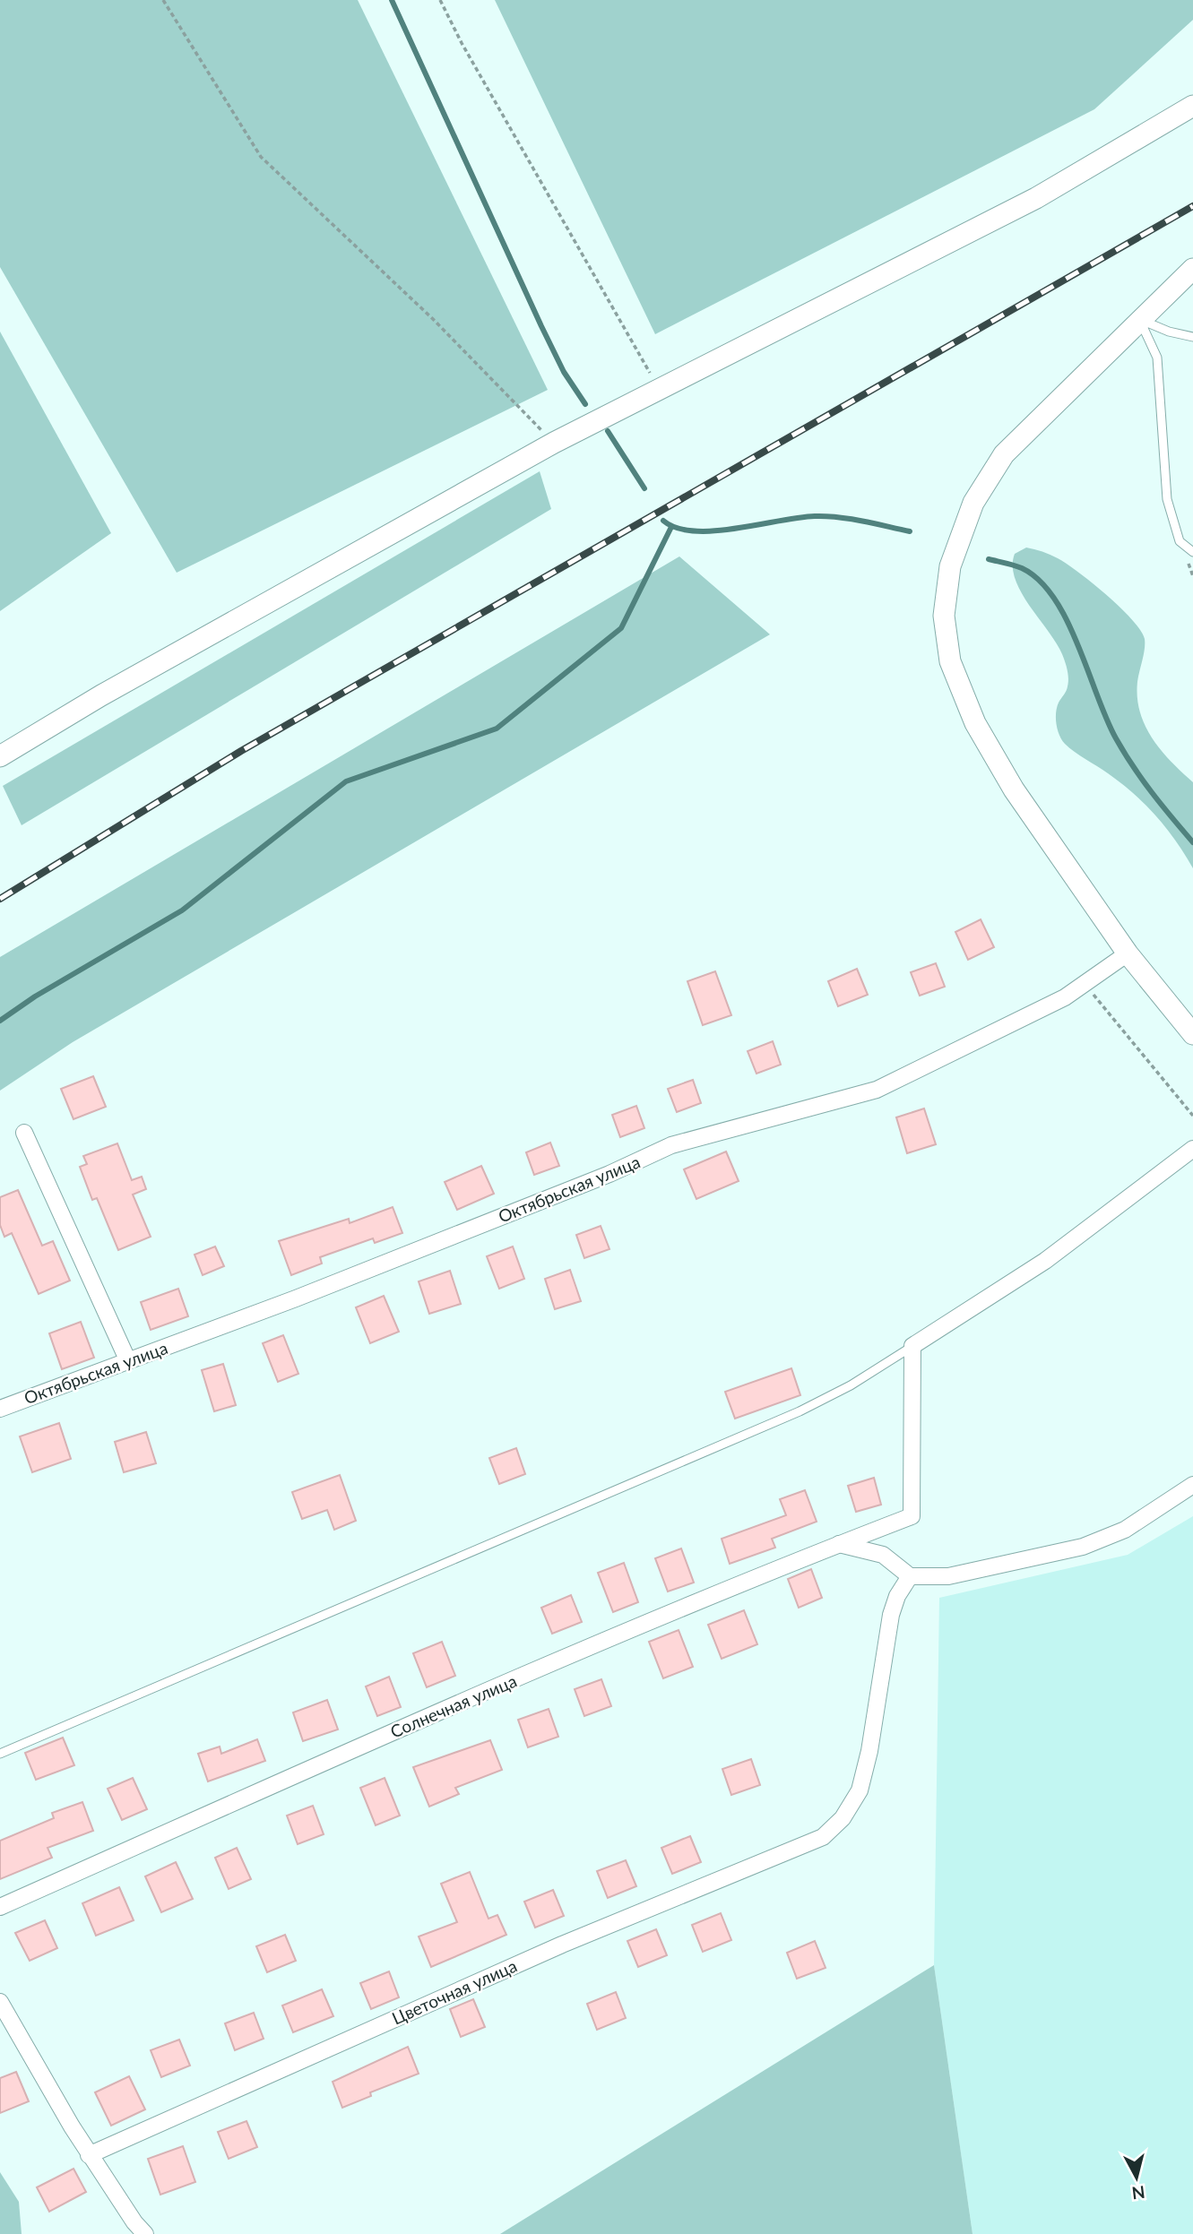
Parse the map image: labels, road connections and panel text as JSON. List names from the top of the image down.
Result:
{
  "streets": {
    "street": ["Октябрьская улица", "Солнечная улица", "Цветочная улица"]
  },
  "north": "bottom"
}
